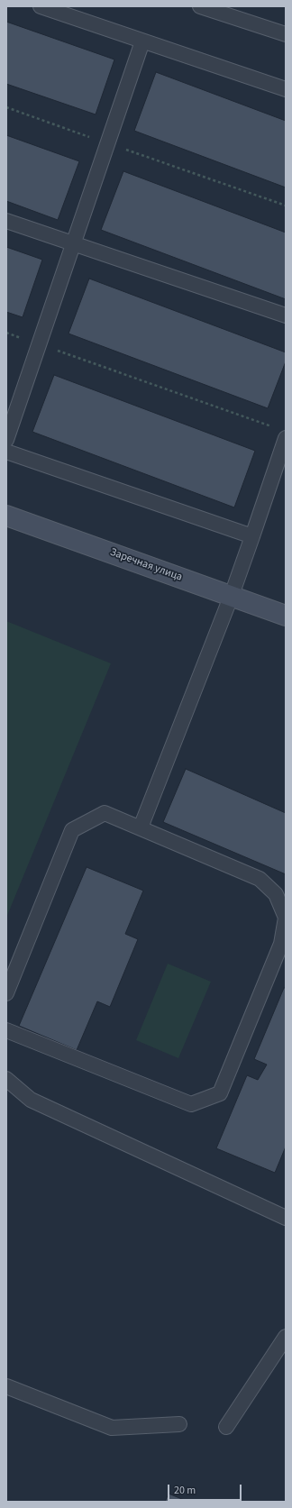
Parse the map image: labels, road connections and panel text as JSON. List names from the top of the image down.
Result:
{
  "streets": {
    "street": ["Заречная улица"]
  },
  "scale_bar": "20 m"
}
